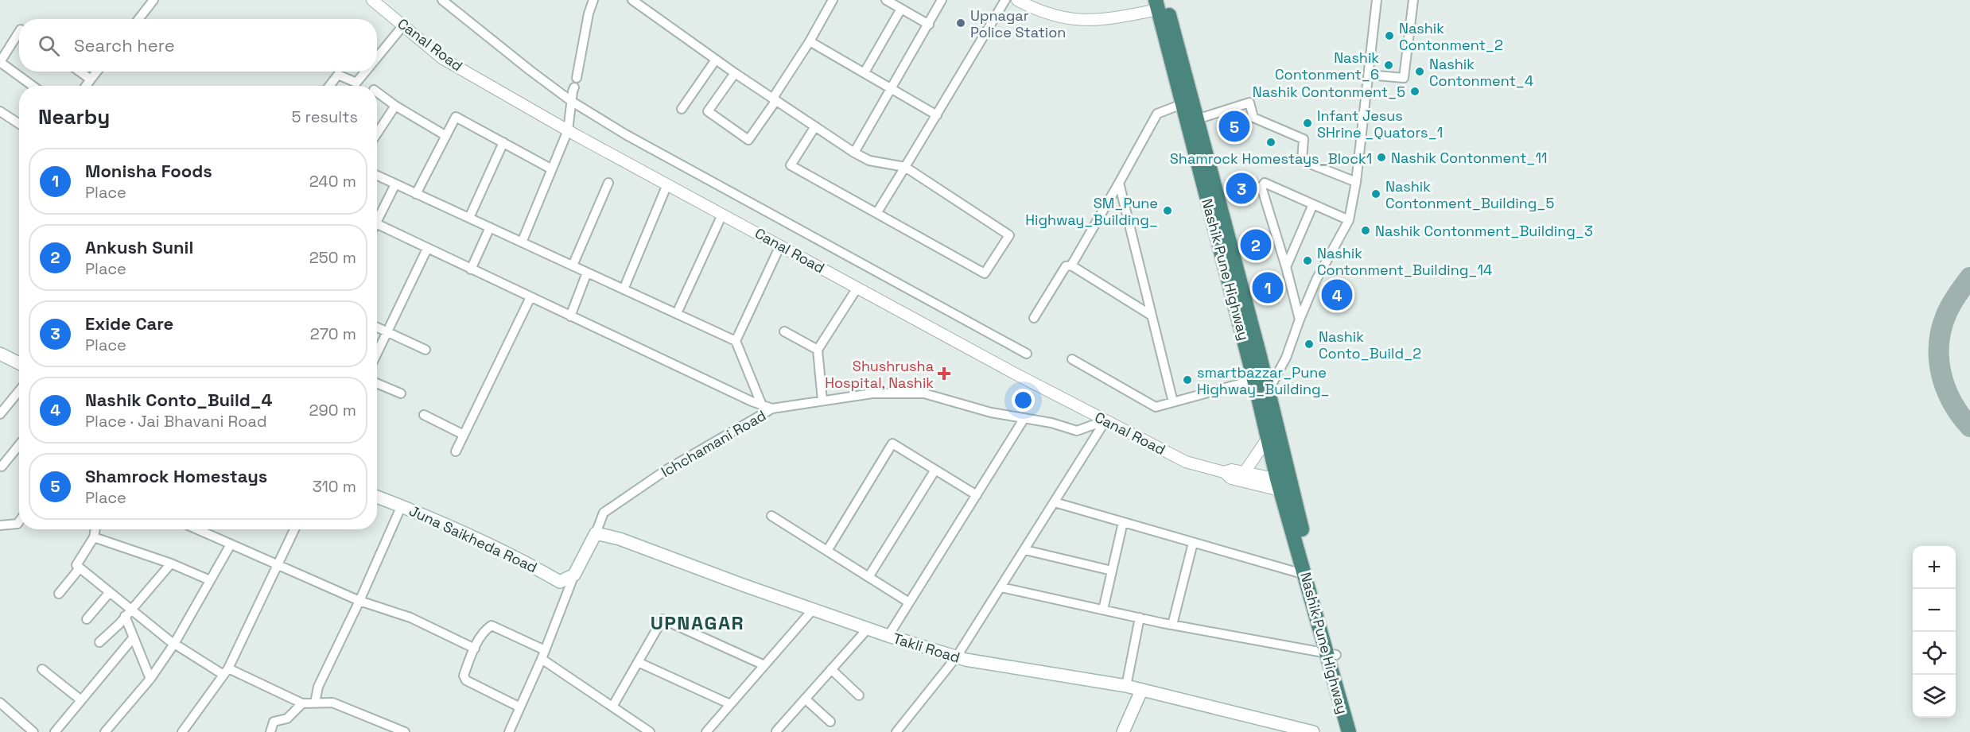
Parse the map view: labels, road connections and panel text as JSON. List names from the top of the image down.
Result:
{
  "streets": {
    "highway": ["Nashik Pune Highway"],
    "main road": ["Juna Saikheda Road", "Takli Road"],
    "street": ["Canal Road", "Ichchamani Road"]
  },
  "crossings": [
    ["Canal Road", "Nashik Pune Highway"],
    ["Canal Road", "Ichchamani Road"],
    ["Ichchamani Road", "Takli Road"]
  ],
  "districts": ["UPNAGAR"],
  "places": {
    "other": [
      "Upnagar Police Station",
      "Nashik Contonment_2",
      "Nashik Contonment_6",
      "Nashik Contonment_4",
      "Nashik Contonment_5",
      "Infant Jesus SHrine _Quators_1",
      "Shamrock Homestays_Block1",
      "Nashik Contonment_11",
      "Nashik Contonment_Building_5",
      "SM_Pune Highway_Building_",
      "Nashik Contonment_Building_3",
      "Nashik Contonment_Building_14",
      "Nashik Conto_Build_2",
      "smartbazzar_Pune Highway_Building_"
    ],
    "health": ["Shushrusha Hospital, Nashik"]
  },
  "page": {
    "search": "Search here",
    "heading": ["Nearby", "5 results"],
    "pins": [
      "5",
      "3",
      "2",
      "1",
      "4"
    ],
    "list": [
      {
        "mark": "1",
        "name": "Monisha Foods",
        "note": "Place",
        "value": "240 m"
      },
      {
        "mark": "2",
        "name": "Ankush Sunil",
        "note": "Place",
        "value": "250 m"
      },
      {
        "mark": "3",
        "name": "Exide Care",
        "note": "Place",
        "value": "270 m"
      },
      {
        "mark": "4",
        "name": "Nashik Conto_Build_4",
        "note": "Place · Jai Bhavani Road",
        "value": "290 m"
      },
      {
        "mark": "5",
        "name": "Shamrock Homestays",
        "note": "Place",
        "value": "310 m"
      }
    ],
    "map_buttons": ["+", "−"]
  }
}
